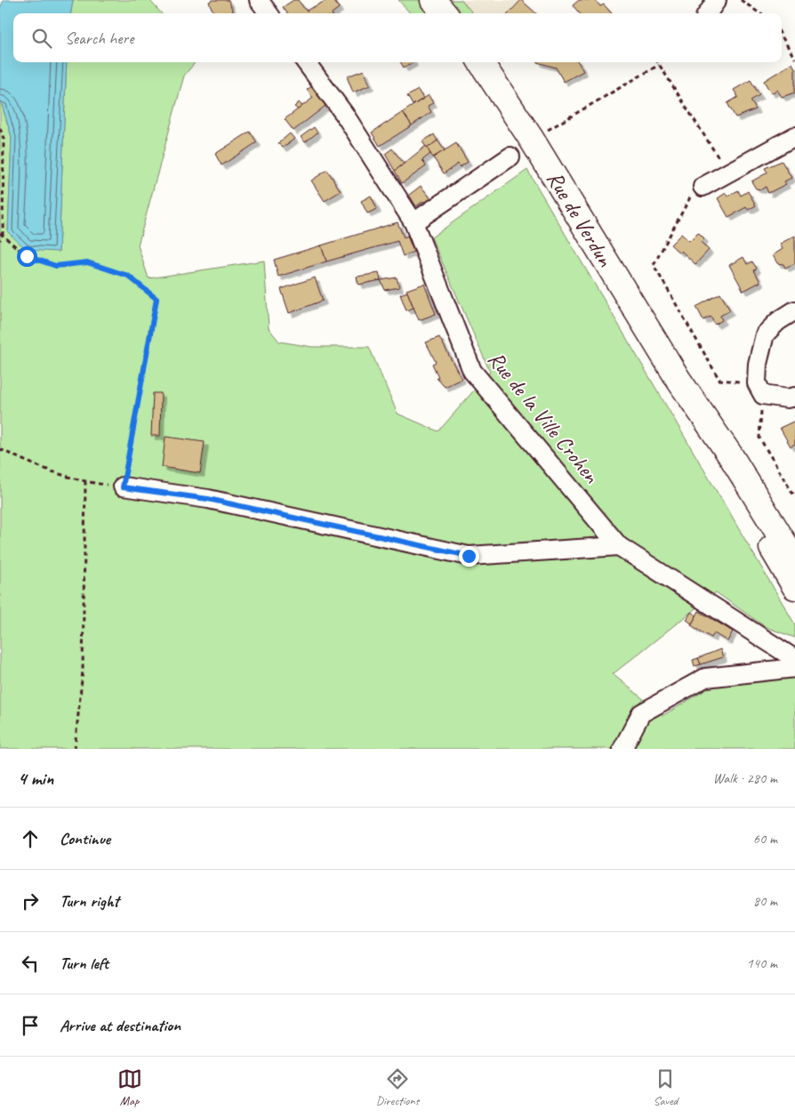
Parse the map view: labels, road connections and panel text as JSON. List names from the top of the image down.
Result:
{
  "streets": {
    "main road": ["Rue de Verdun"],
    "street": ["Rue de la Ville Crohen"]
  },
  "page": {
    "search": "Search here",
    "heading": ["4 min", "Walk · 280 m"],
    "list": [
      ["Continue", "60 m"],
      ["Turn right", "80 m"],
      ["Turn left", "140 m"],
      "Arrive at destination"
    ],
    "nav": ["Map", "Directions", "Saved"]
  }
}
